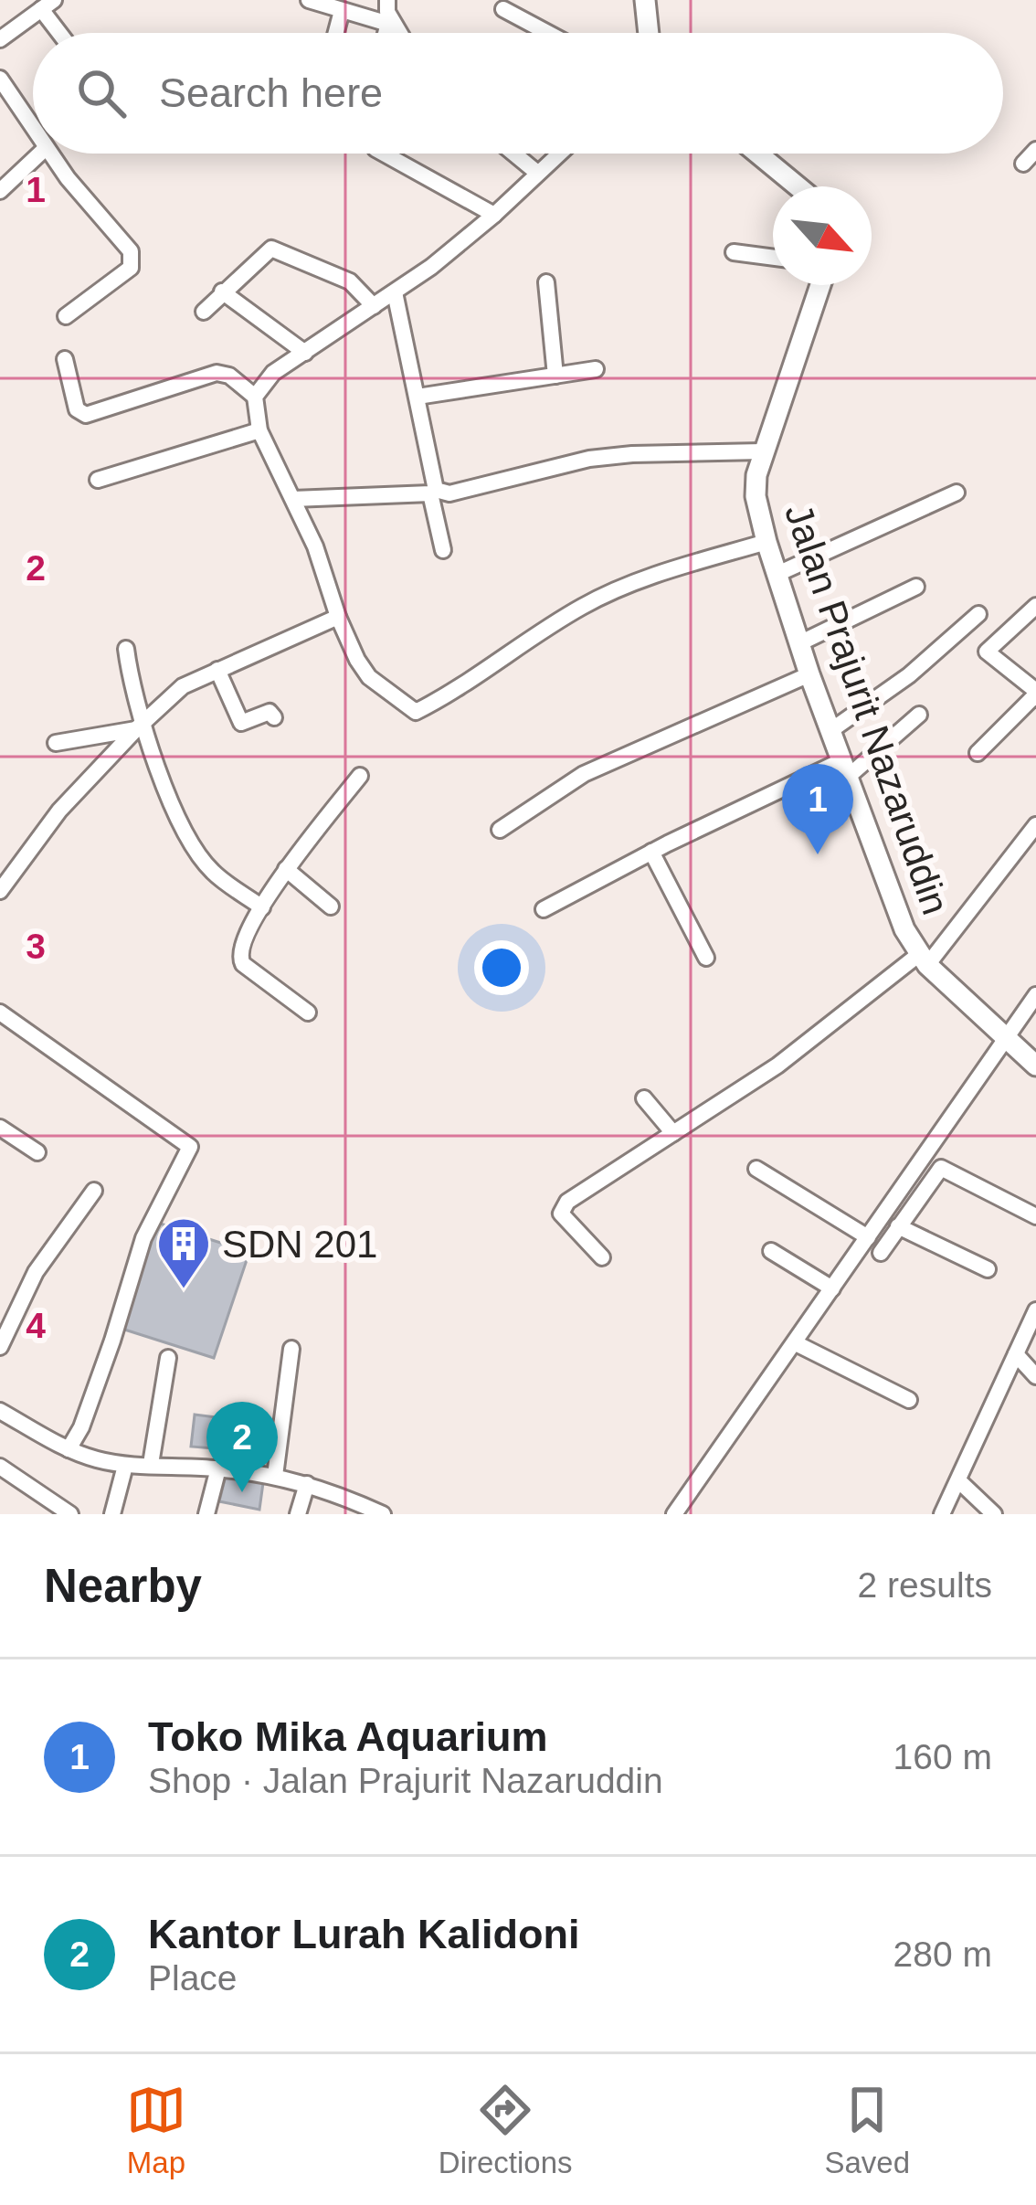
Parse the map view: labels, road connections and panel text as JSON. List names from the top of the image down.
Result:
{
  "streets": {
    "street": ["Jalan Prajurit Nazaruddin"]
  },
  "places": {
    "building": ["SDN 201"]
  },
  "north": "bottom right",
  "page": {
    "search": "Search here",
    "pins": ["1", "2"],
    "heading": ["Nearby", "2 results"],
    "list": [
      {
        "mark": "1",
        "name": "Toko Mika Aquarium",
        "note": "Shop · Jalan Prajurit Nazaruddin",
        "value": "160 m"
      },
      {
        "mark": "2",
        "name": "Kantor Lurah Kalidoni",
        "note": "Place",
        "value": "280 m"
      }
    ],
    "nav": ["Map", "Directions", "Saved"]
  },
  "grid": {
    "rows": [
      "1",
      "2",
      "3",
      "4"
    ]
  }
}
